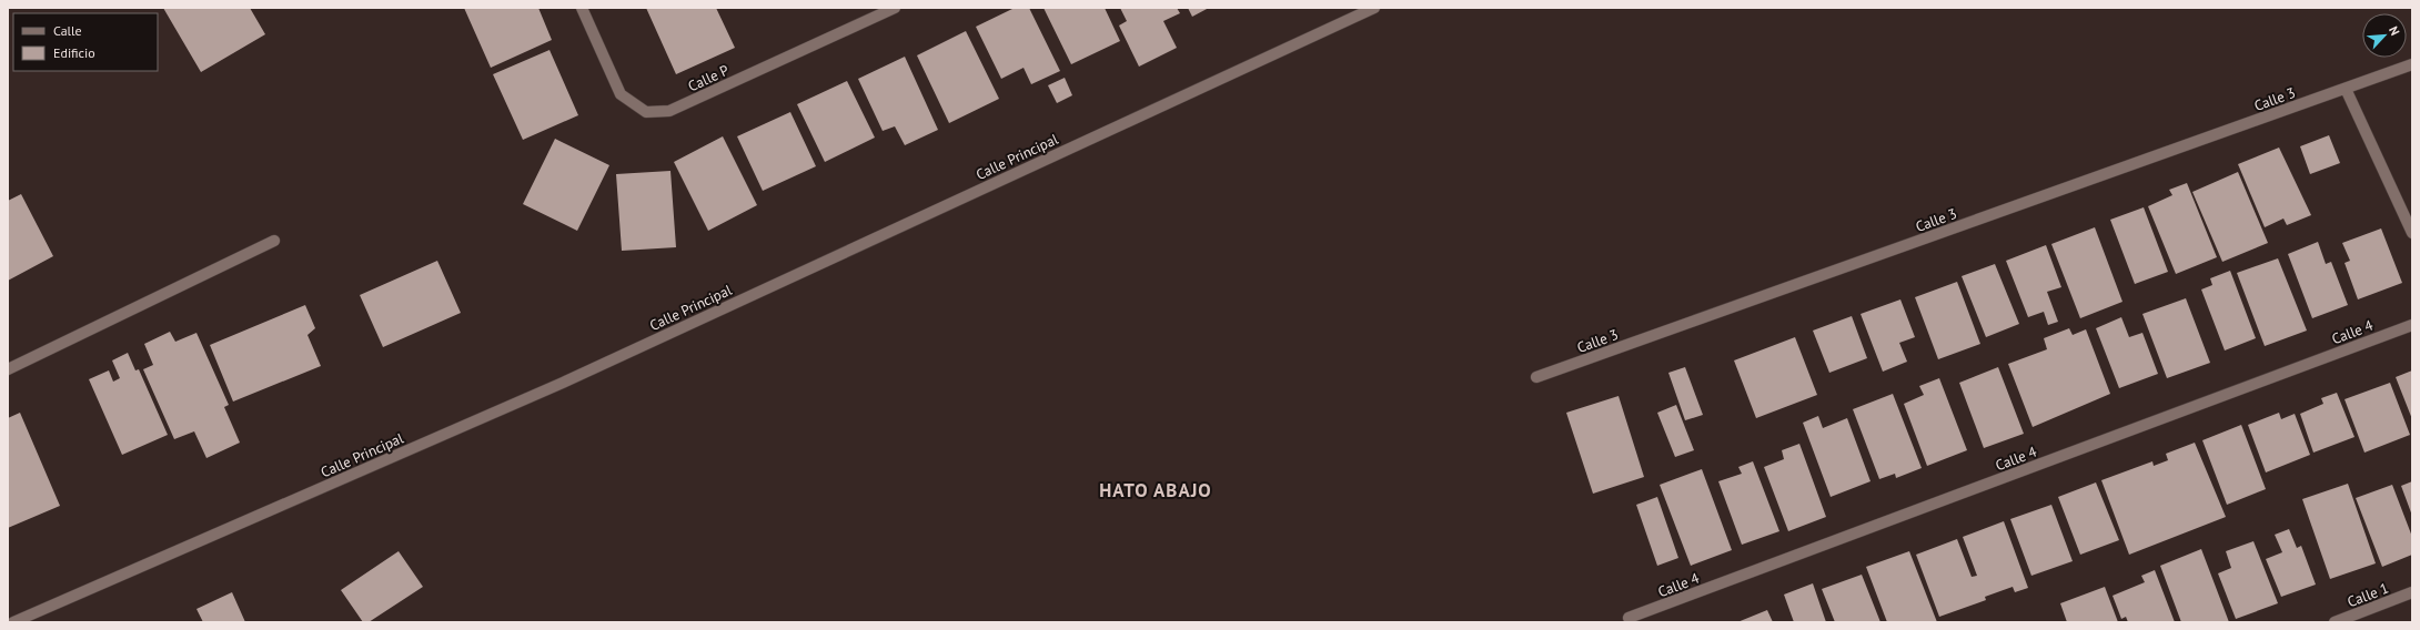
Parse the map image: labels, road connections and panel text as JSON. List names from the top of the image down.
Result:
{
  "streets": {
    "street": [
      "Calle P",
      "Calle 3",
      "Calle Principal",
      "Calle 4",
      "Calle 1"
    ]
  },
  "districts": ["HATO ABAJO"],
  "legend": ["Calle", "Edificio"],
  "north": "top right"
}
